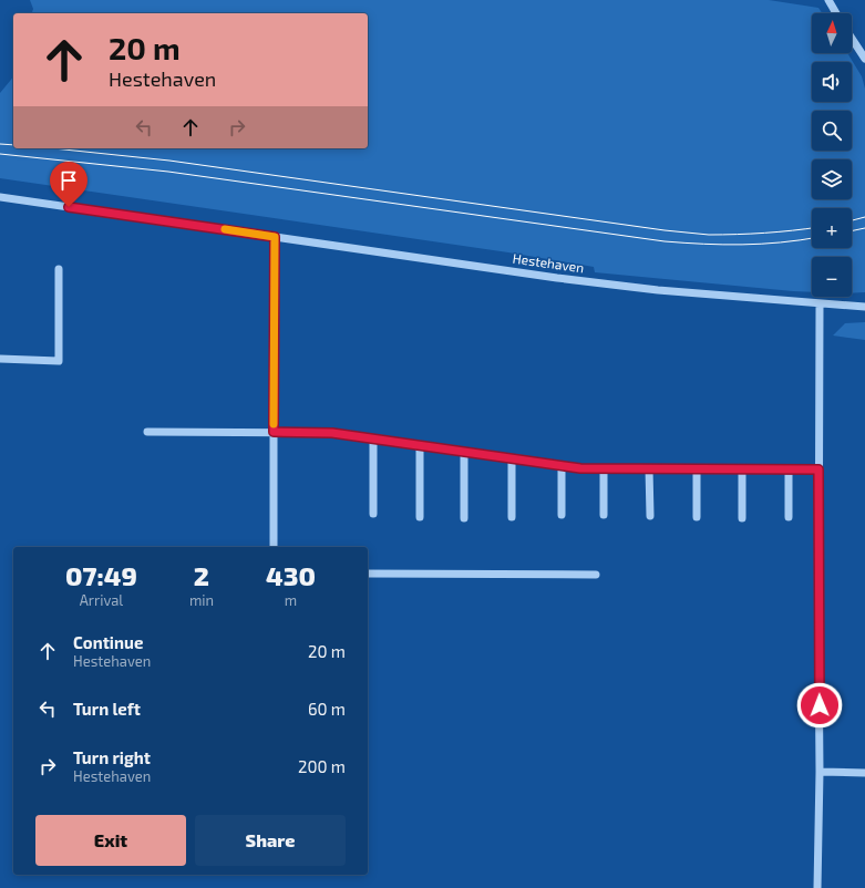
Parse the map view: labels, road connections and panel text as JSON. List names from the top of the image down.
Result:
{
  "streets": {
    "street": ["Hestehaven"]
  },
  "north": "top",
  "page": {
    "map_buttons": ["+", "−"],
    "turn": ["20 m", "Hestehaven"],
    "eta": [
      "07:49",
      "Arrival",
      "2",
      "min",
      "430",
      "m"
    ],
    "list": [
      {
        "name": "Continue",
        "note": "Hestehaven",
        "value": "20 m"
      },
      {
        "name": "Turn left",
        "value": "60 m"
      },
      {
        "name": "Turn right",
        "note": "Hestehaven",
        "value": "200 m"
      }
    ],
    "buttons": ["Exit", "Share"]
  }
}
